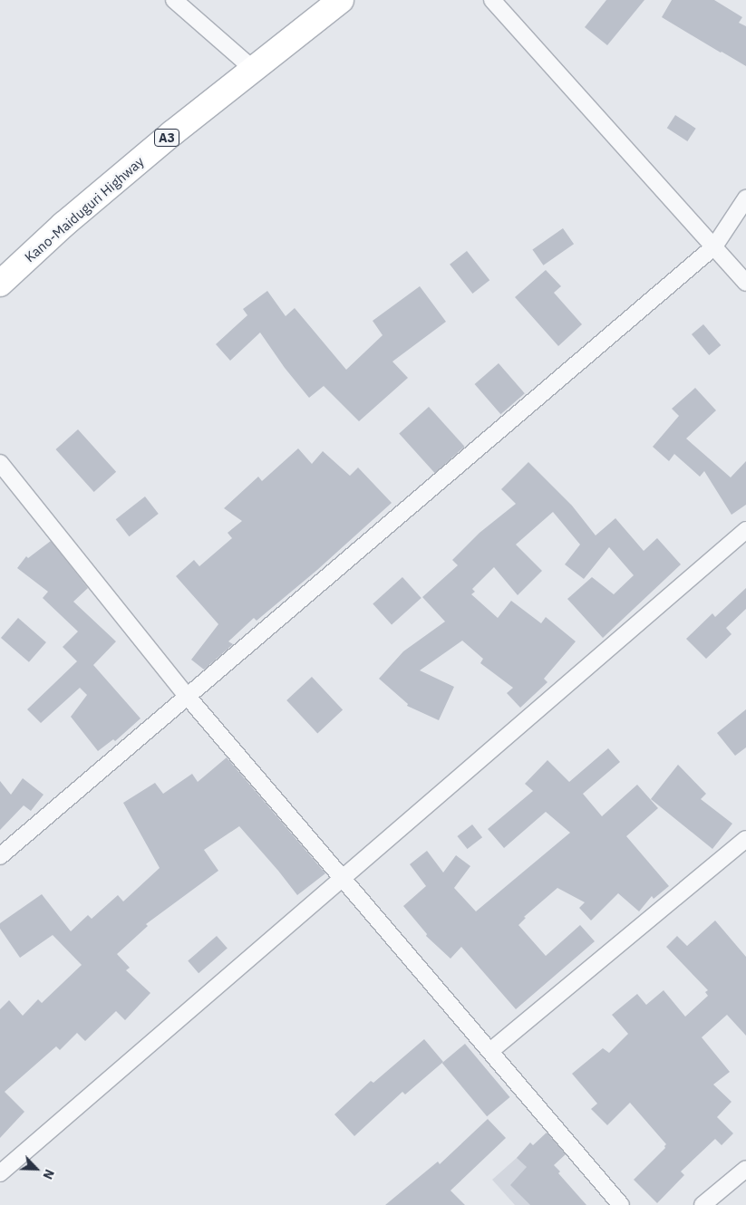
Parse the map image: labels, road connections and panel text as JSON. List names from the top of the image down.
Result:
{
  "streets": {
    "highway": ["A3", "Kano-Maiduguri Highway"]
  },
  "north": "bottom right"
}
